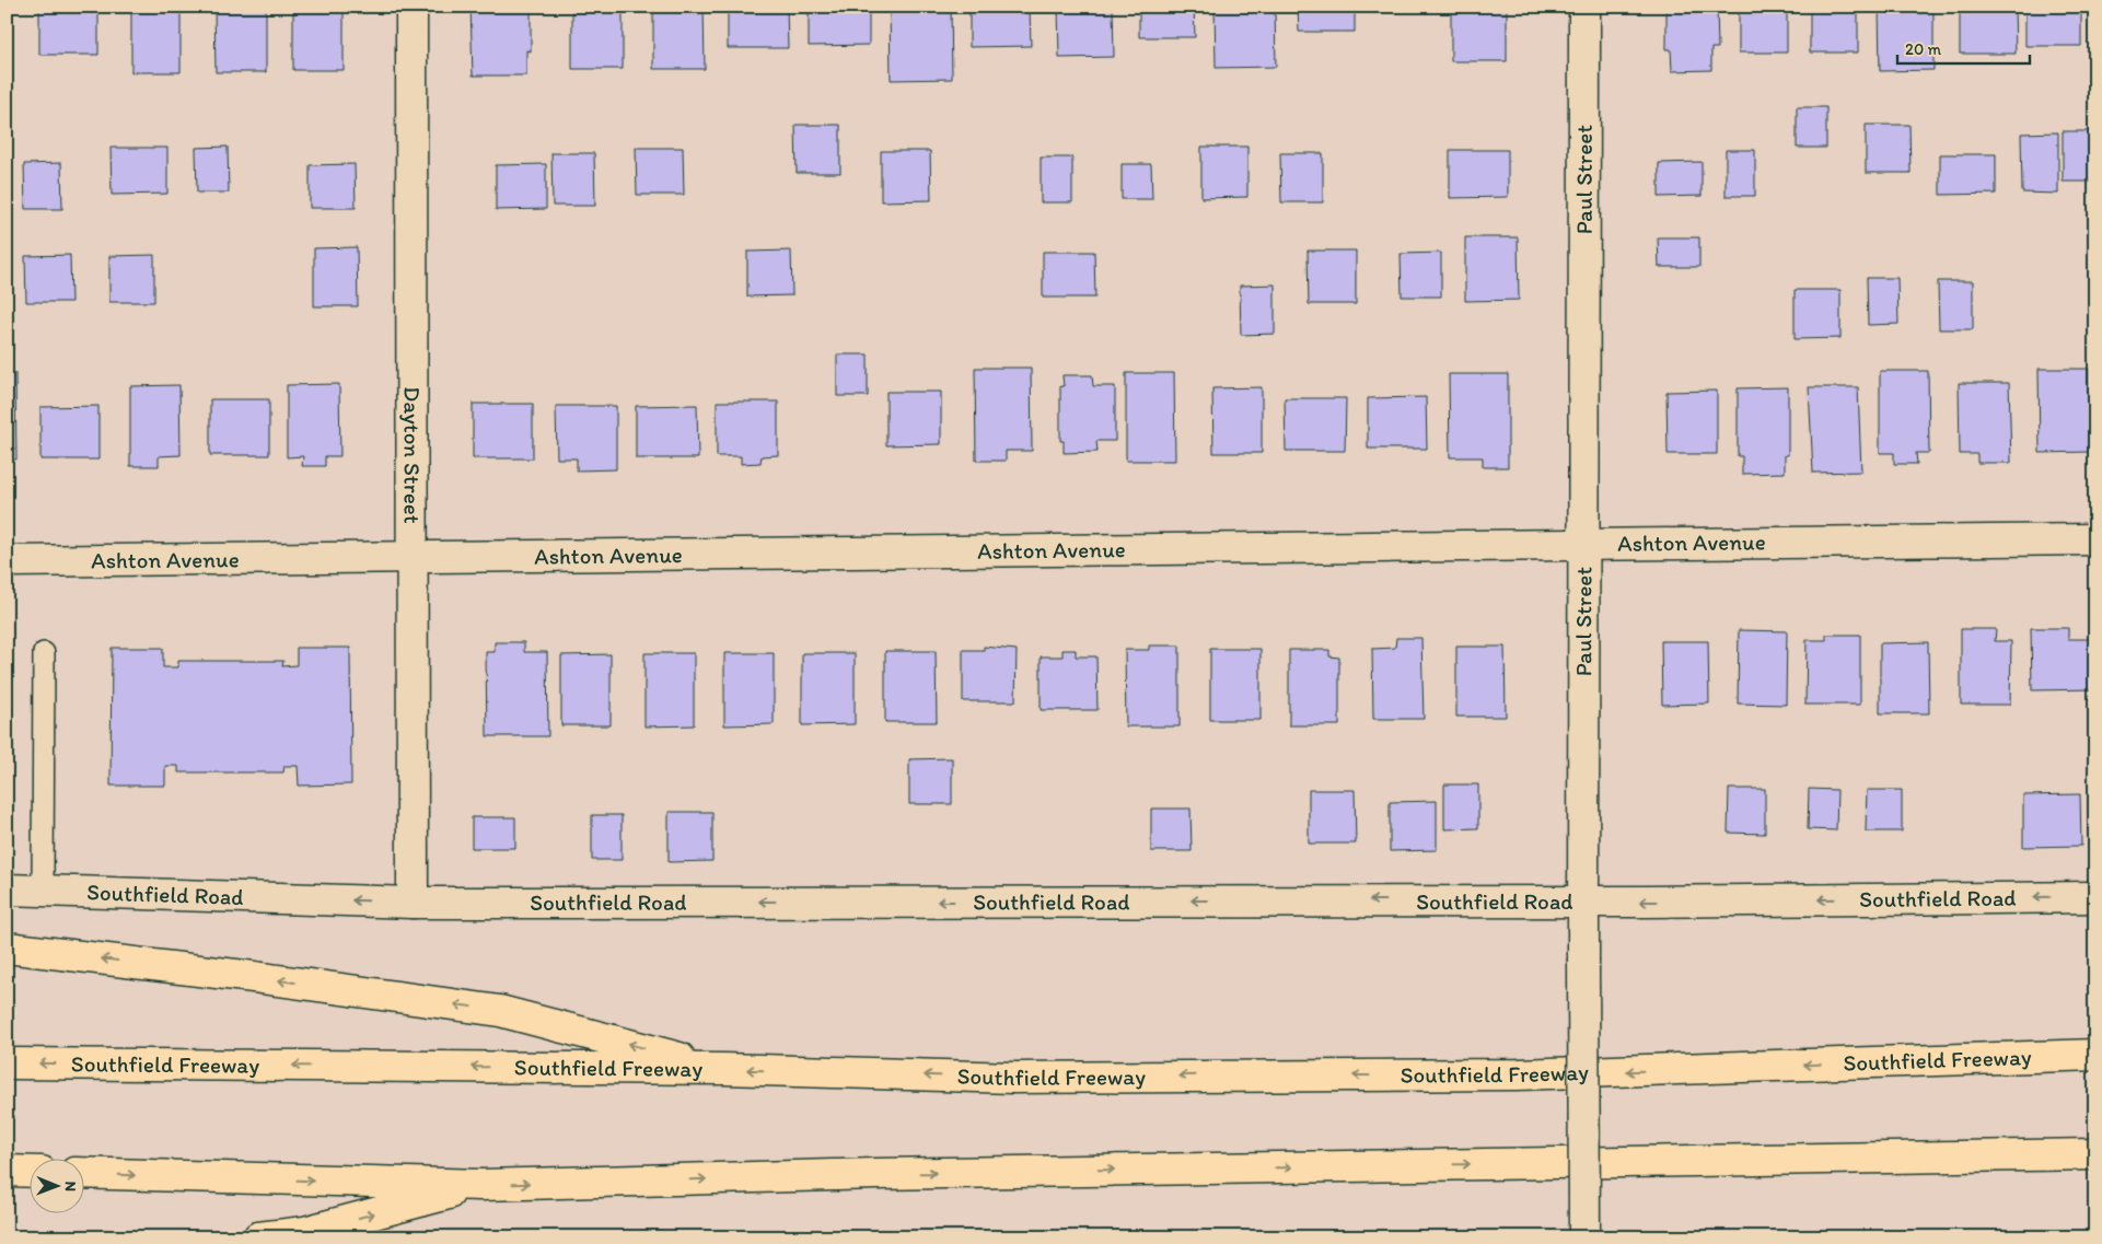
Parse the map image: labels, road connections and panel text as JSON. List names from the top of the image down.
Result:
{
  "streets": {
    "highway": ["Southfield Freeway"],
    "street": [
      "Paul Street",
      "Dayton Street",
      "Ashton Avenue",
      "Southfield Road"
    ]
  },
  "crossings": [
    ["Paul Street", "Ashton Avenue"],
    ["Paul Street", "Southfield Road"],
    ["Dayton Street", "Ashton Avenue"],
    ["Dayton Street", "Southfield Road"]
  ],
  "one_way": ["Southfield Road"],
  "scale_bar": "20 m",
  "north": "right"
}
